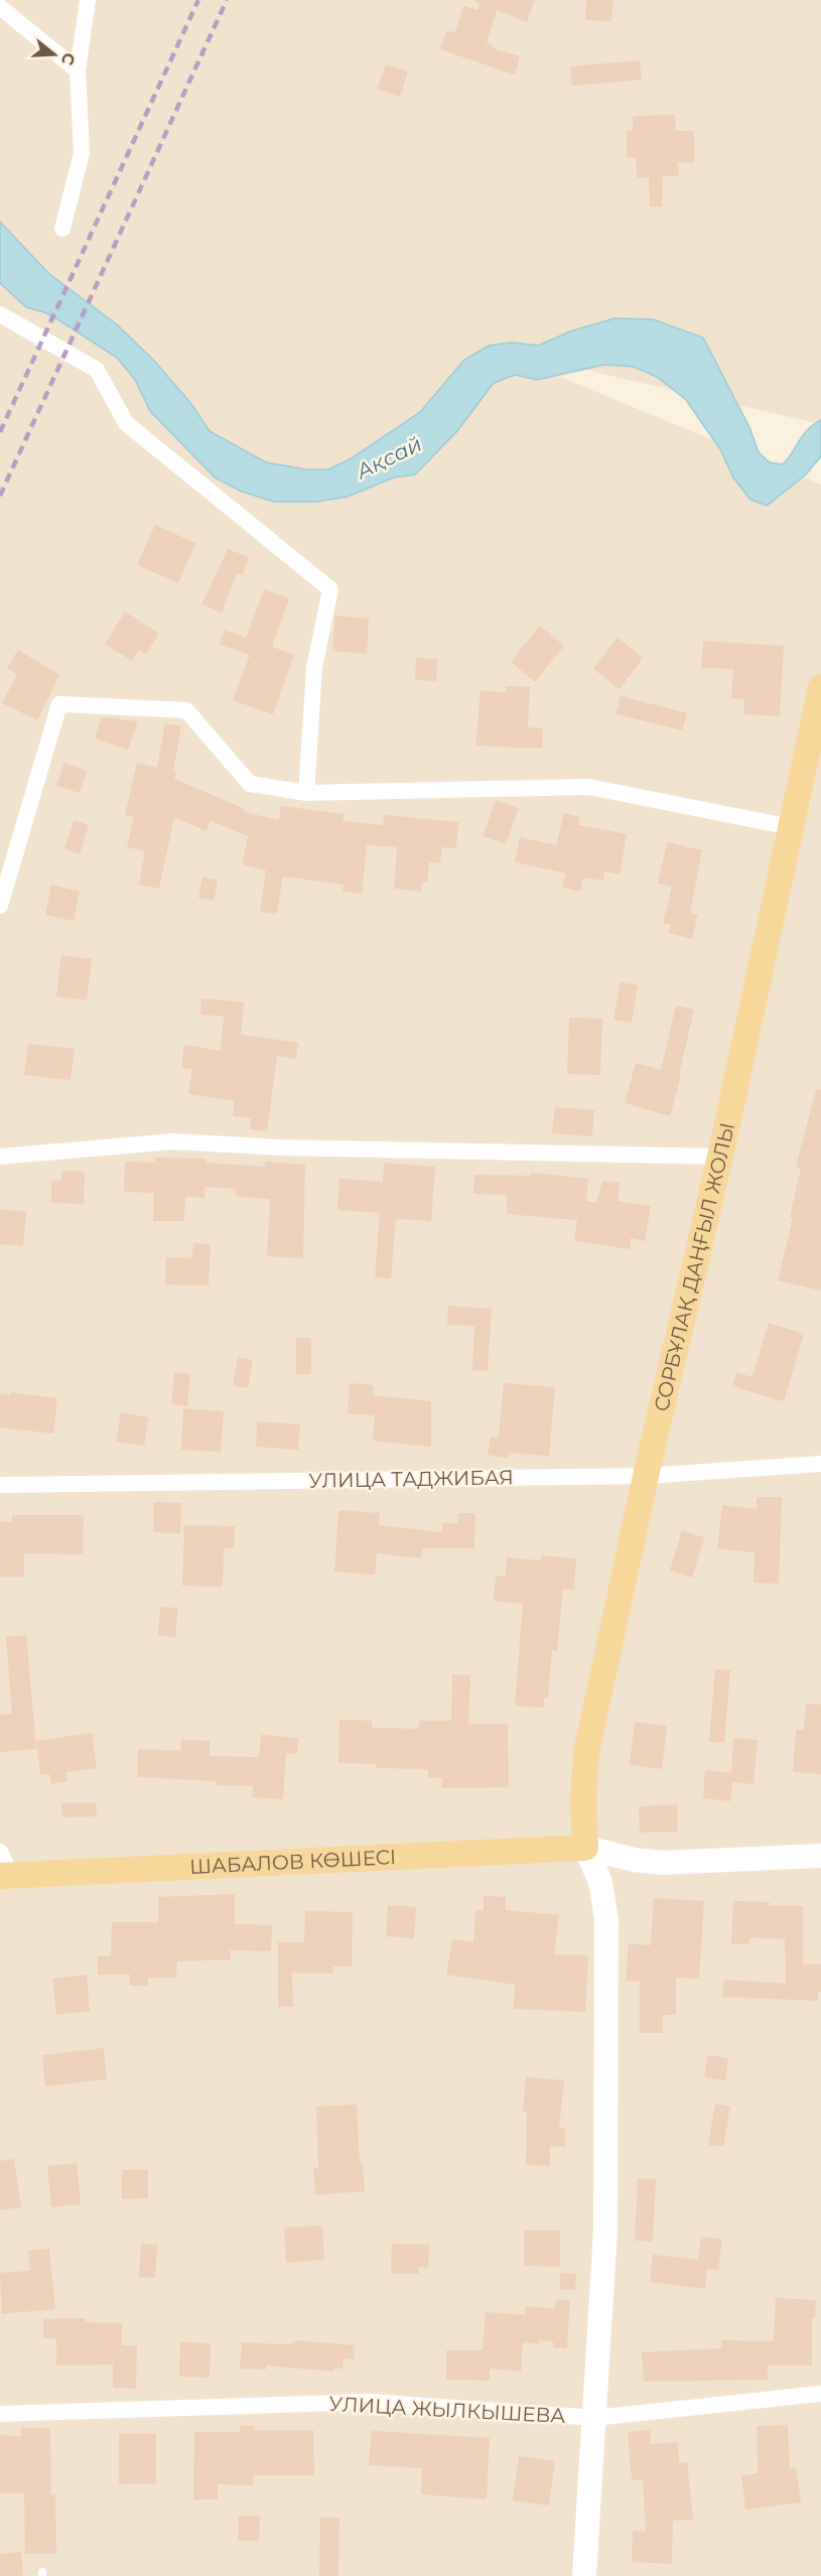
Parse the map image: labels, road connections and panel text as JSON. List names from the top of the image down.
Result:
{
  "streets": {
    "main road": ["СОРБҰЛАҚ ДАҢҒЫЛ ЖОЛЫ", "ШАБАЛОВ КӨШЕСІ"],
    "street": ["УЛИЦА ТАДЖИБАЯ", "УЛИЦА ЖЫЛКЫШЕВА"]
  },
  "crossings": [
    ["СОРБҰЛАҚ ДАҢҒЫЛ ЖОЛЫ", "УЛИЦА ТАДЖИБАЯ"],
    ["СОРБҰЛАҚ ДАҢҒЫЛ ЖОЛЫ", "ШАБАЛОВ КӨШЕСІ"]
  ],
  "water": ["Ақсай"],
  "north": "right"
}
